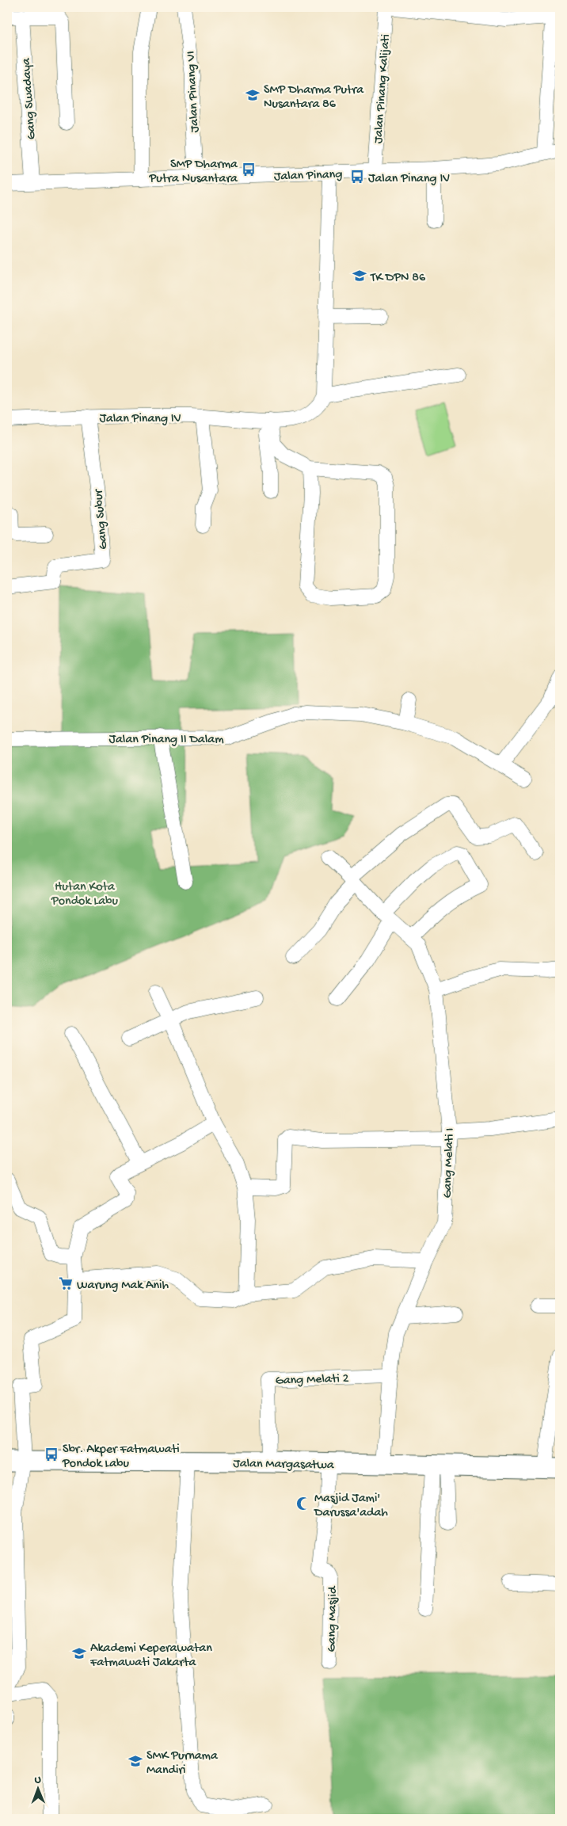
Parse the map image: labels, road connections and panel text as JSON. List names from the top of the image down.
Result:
{
  "streets": {
    "street": [
      "Jalan Pinang Kalijati",
      "Jalan Pinang VI",
      "Gang Swadaya",
      "Jalan Pinang",
      "Jalan Pinang IV",
      "Gang Subur",
      "Jalan Pinang II Dalam",
      "Gang Melati I",
      "Gang Melati 2",
      "Jalan Margasatwa",
      "Gang Masjid"
    ]
  },
  "crossings": [
    ["Jalan Pinang Kalijati", "Jalan Pinang"],
    ["Jalan Pinang VI", "Jalan Pinang"],
    ["Gang Swadaya", "Jalan Pinang"],
    ["Jalan Pinang IV", "Gang Subur"],
    ["Gang Melati I", "Gang Melati 2"],
    ["Gang Melati I", "Jalan Margasatwa"],
    ["Gang Melati 2", "Jalan Margasatwa"],
    ["Jalan Margasatwa", "Gang Masjid"]
  ],
  "parks": ["Hutan Kota Pondok Labu"],
  "places": {
    "school or university": [
      "SMP Dharma Putra Nusantara 86",
      "TK DPN 86",
      "Akademi Keperawatan Fatmawati Jakarta",
      "SMK Purnama Mandiri"
    ],
    "bus stop": ["SMP Dharma Putra Nusantara", "Jalan Pinang IV", "Sbr. Akper Fatmawati Pondok Labu"],
    "supermarket": ["Warung Mak Anih"],
    "mosque": ["Masjid Jami' Darussa'adah"]
  },
  "north": "top"
}
